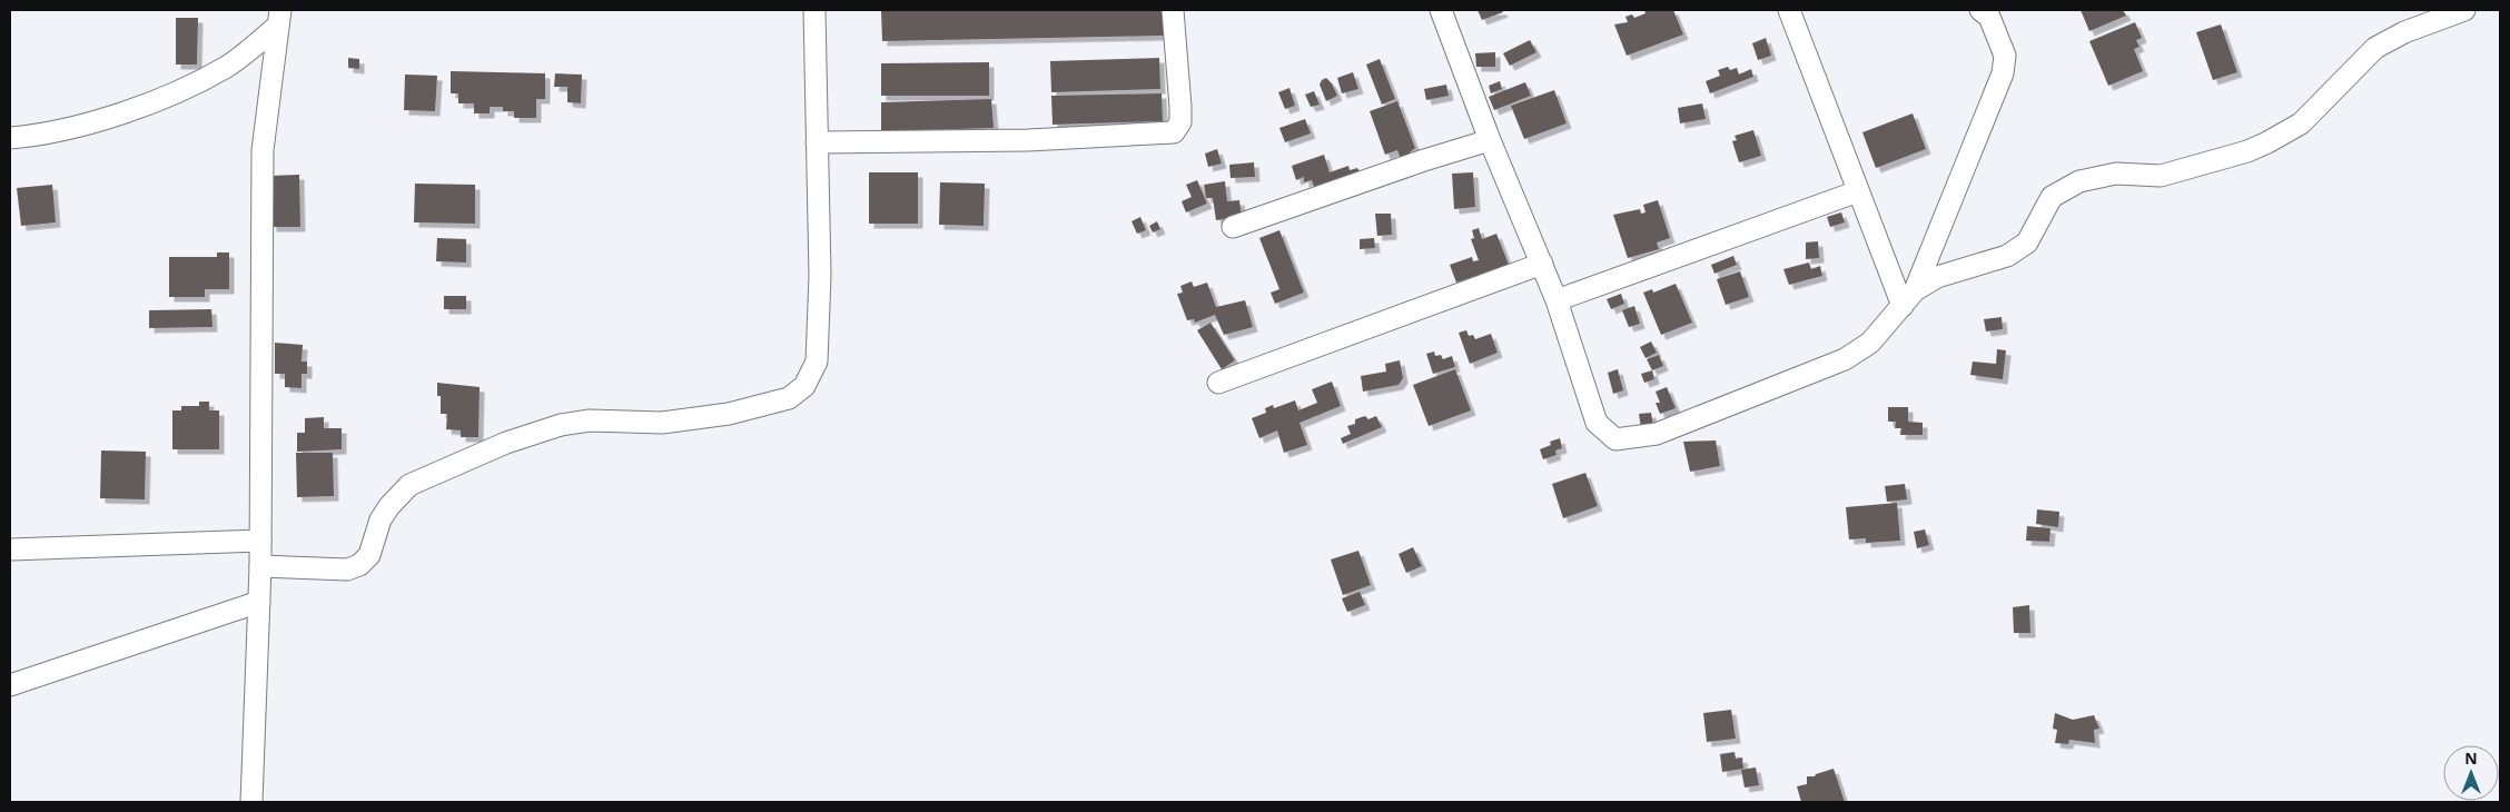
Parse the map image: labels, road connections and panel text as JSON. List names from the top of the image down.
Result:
{
  "north": "top"
}
